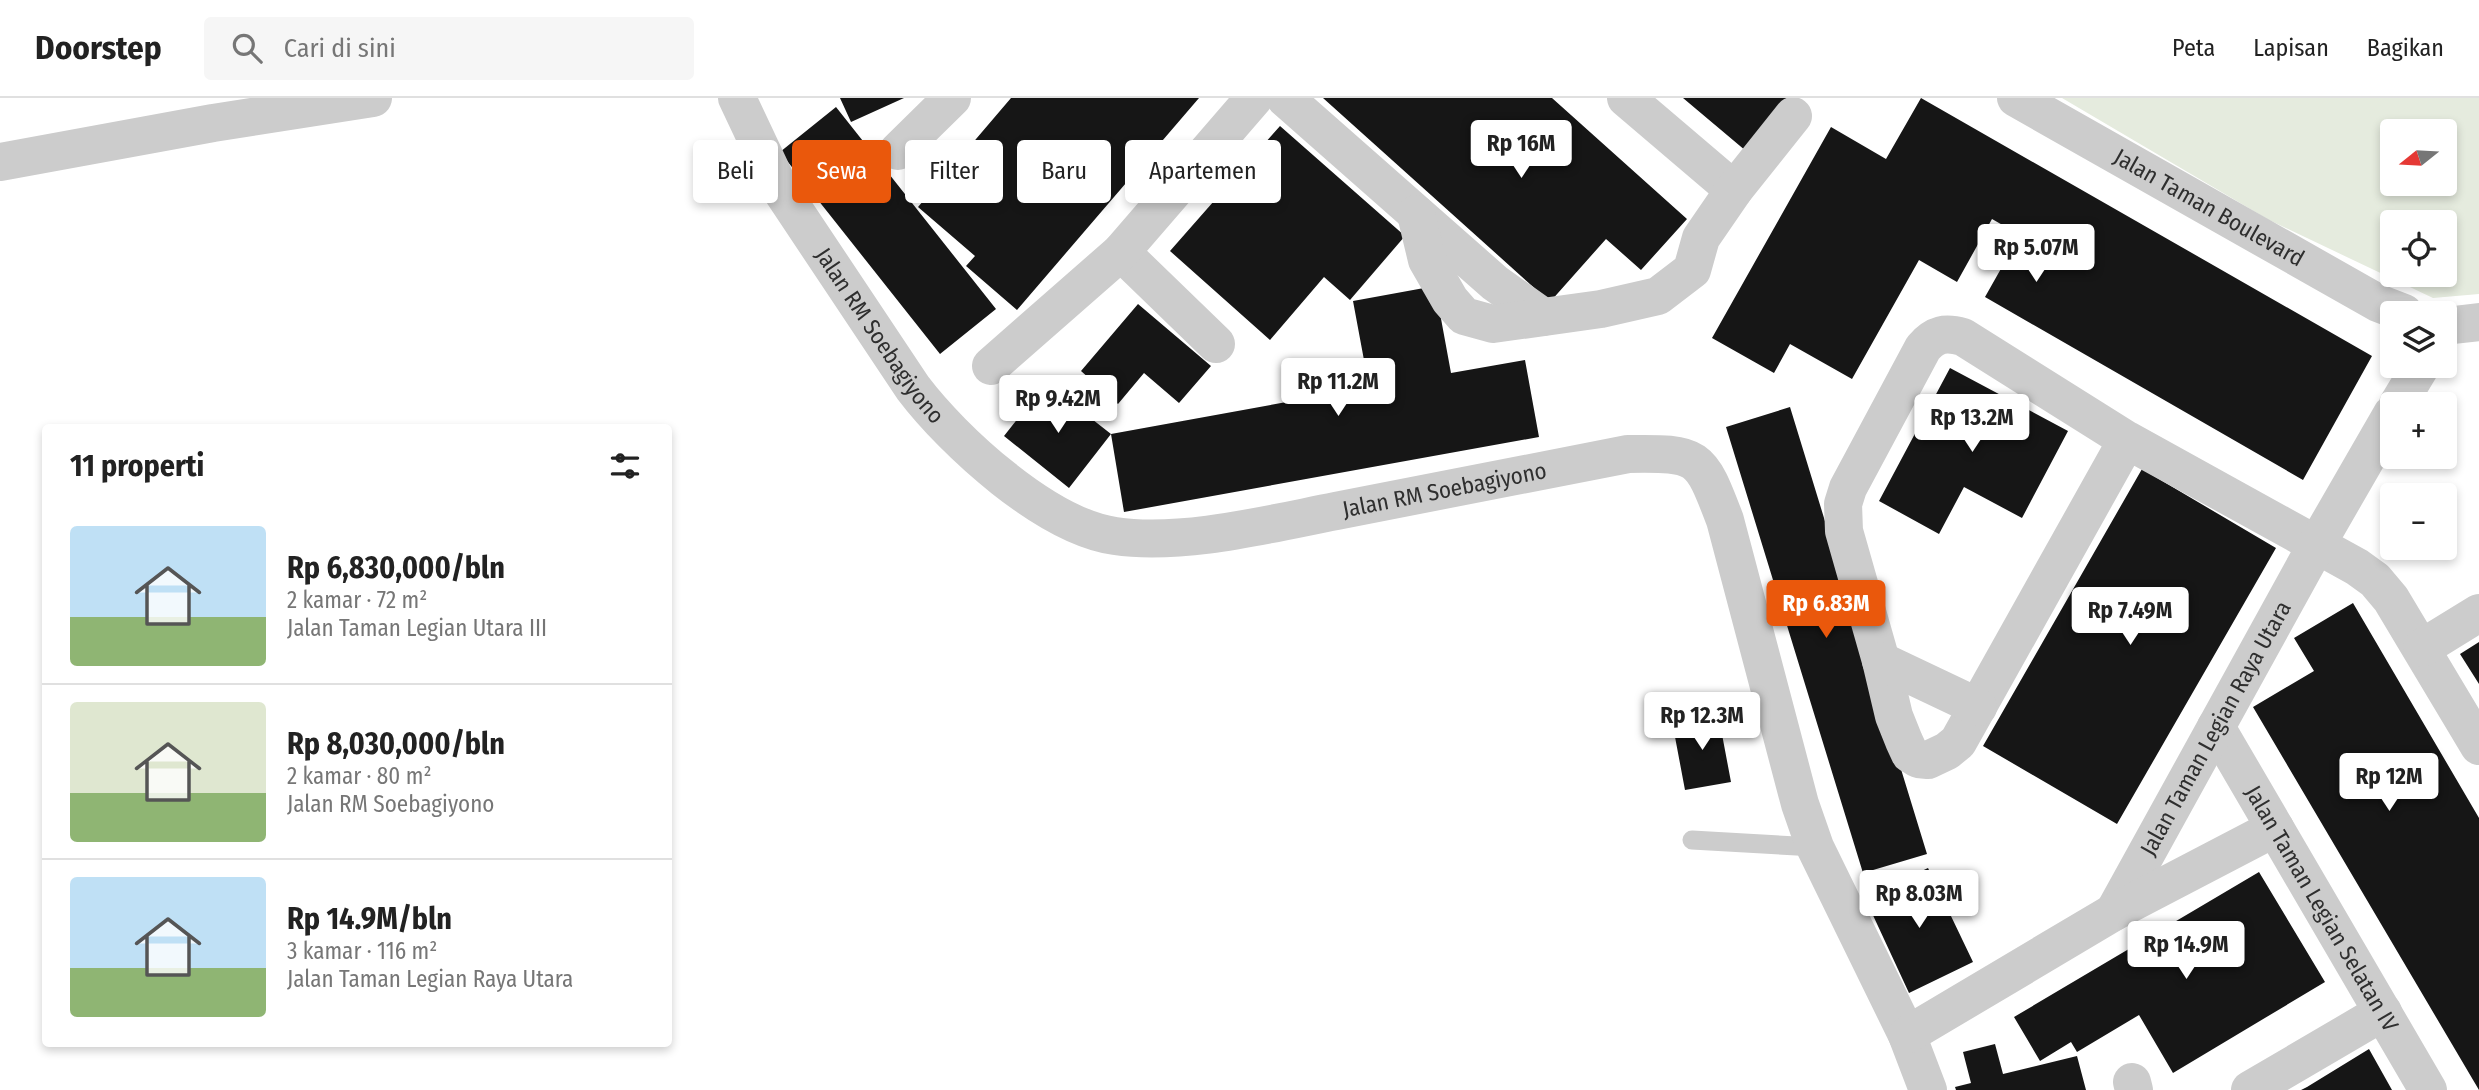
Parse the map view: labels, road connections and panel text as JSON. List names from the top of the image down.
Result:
{
  "streets": {
    "street": [
      "Jalan Taman Boulevard",
      "Jalan RM Soebagiyono",
      "Jalan Taman Legian Raya Utara",
      "Jalan Taman Legian Selatan IV"
    ]
  },
  "crossings": [
    ["Jalan RM Soebagiyono", "Jalan Taman Legian Raya Utara"],
    ["Jalan Taman Legian Raya Utara", "Jalan Taman Legian Selatan IV"]
  ],
  "north": "left",
  "page": {
    "header": "Doorstep",
    "search": "Cari di sini",
    "nav": ["Peta", "Lapisan", "Bagikan"],
    "map_buttons": ["+", "−"],
    "price": [
      "Rp 16M",
      "Rp 5.07M",
      "Rp 11.2M",
      "Rp 9.42M",
      "Rp 13.2M",
      "Rp 6.83M",
      "Rp 7.49M",
      "Rp 12.3M",
      "Rp 12M",
      "Rp 8.03M",
      "Rp 14.9M"
    ],
    "chip": [
      "Beli",
      "Sewa",
      "Filter",
      "Baru",
      "Apartemen"
    ],
    "heading": "11 properti",
    "list": [
      {
        "name": "Rp 6,830,000/bln",
        "note": "2 kamar · 72 m² · Jalan Taman Legian Utara III"
      },
      {
        "name": "Rp 8,030,000/bln",
        "note": "2 kamar · 80 m² · Jalan RM Soebagiyono"
      },
      {
        "name": "Rp 14.9M/bln",
        "note": "3 kamar · 116 m² · Jalan Taman Legian Raya Utara"
      }
    ]
  }
}
